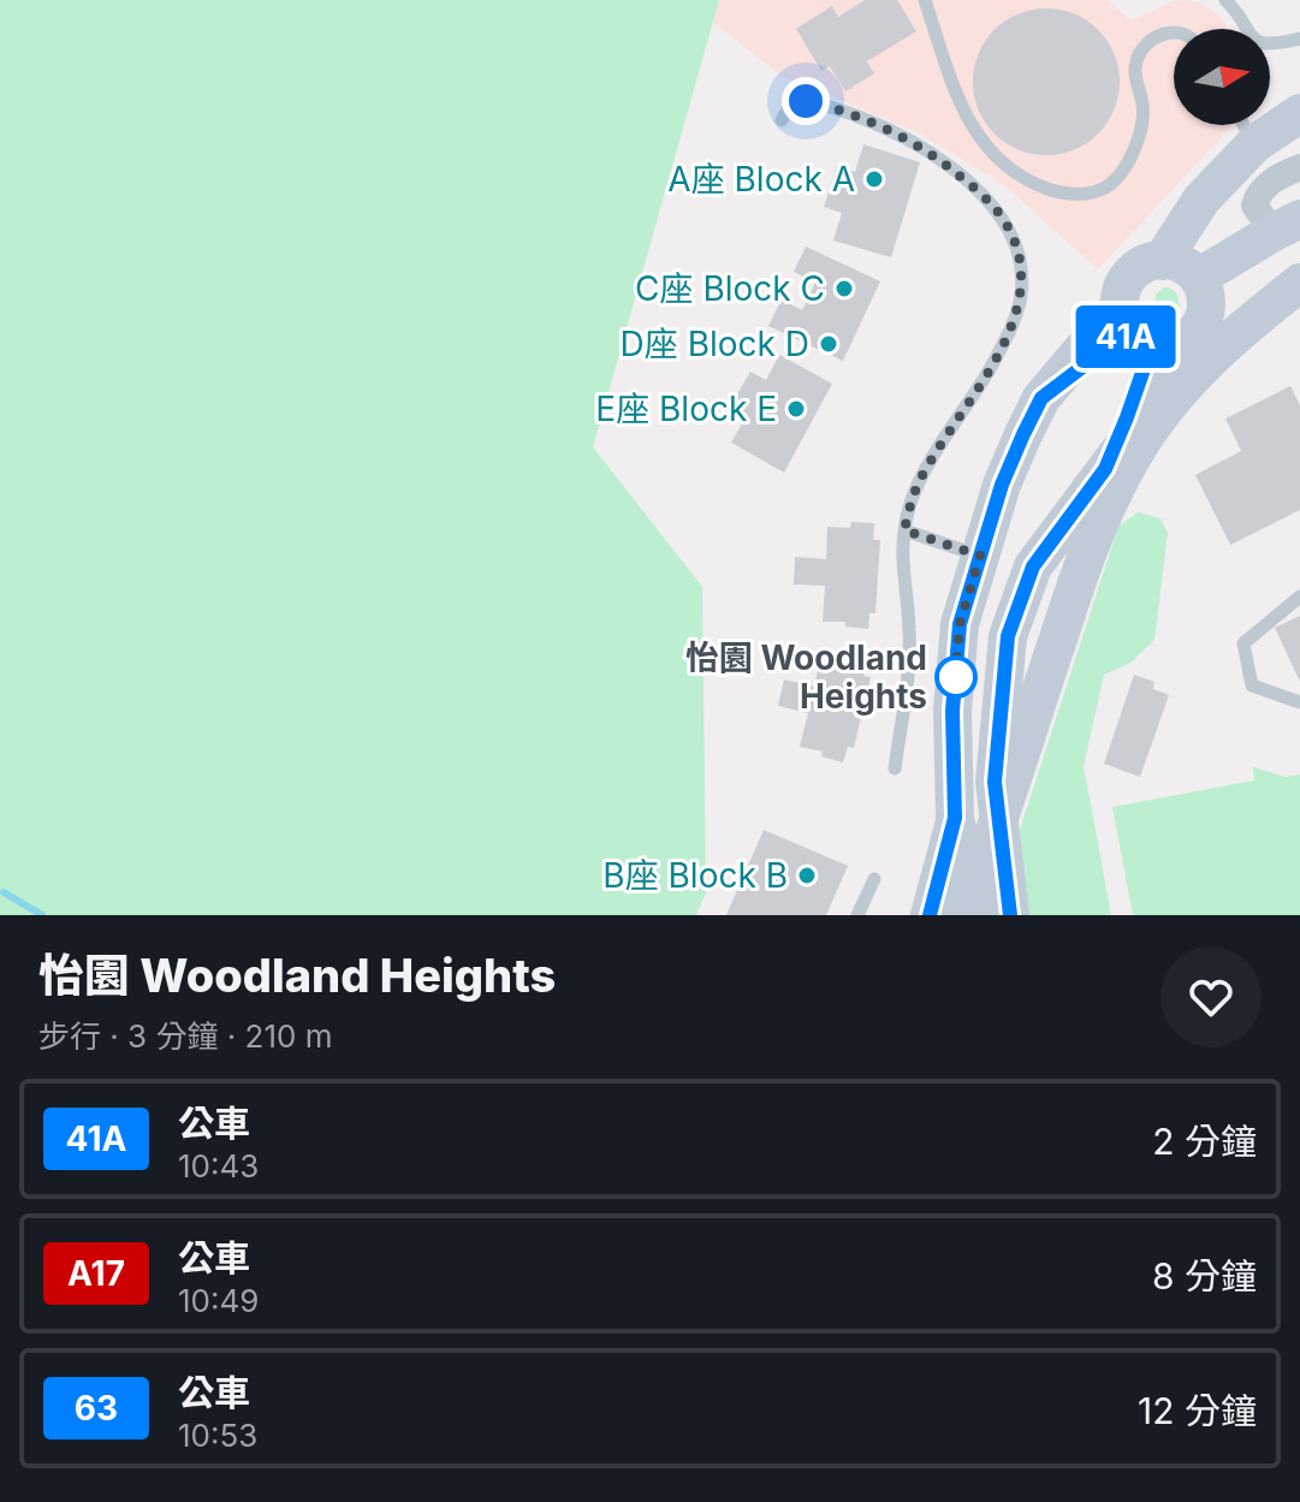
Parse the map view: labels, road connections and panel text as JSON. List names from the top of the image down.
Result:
{
  "places": [
    "A座 Block A",
    "C座 Block C",
    "D座 Block D",
    "E座 Block E",
    "怡園 Woodland Heights",
    "B座 Block B"
  ],
  "lines": ["bus line 41A"],
  "north": "right",
  "page": {
    "on_map": "41A",
    "heading": ["怡園 Woodland Heights", "步行 · 3 分鐘 · 210 m"],
    "list": [
      {
        "mark": "41A",
        "name": "公車",
        "note": "10:43",
        "value": "2 分鐘"
      },
      {
        "mark": "A17",
        "name": "公車",
        "note": "10:49",
        "value": "8 分鐘"
      },
      {
        "mark": "63",
        "name": "公車",
        "note": "10:53",
        "value": "12 分鐘"
      }
    ]
  }
}
